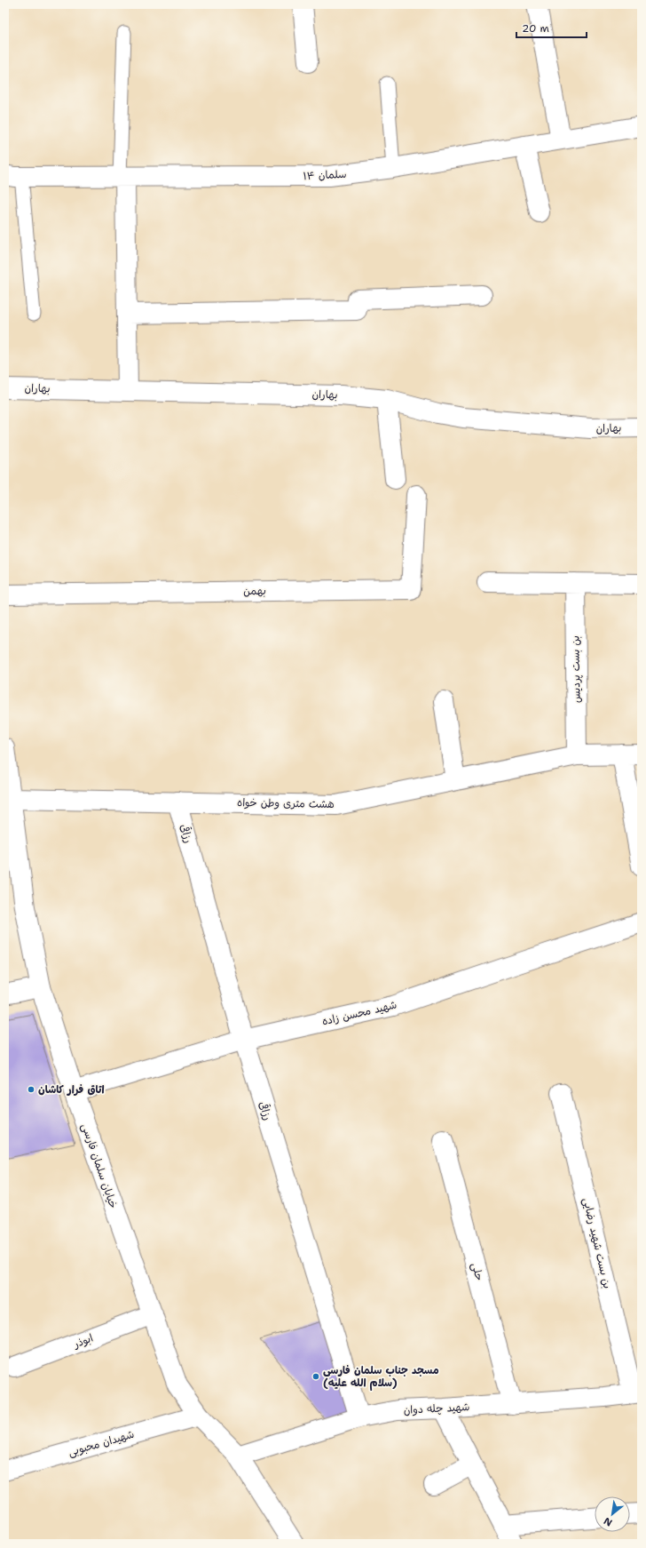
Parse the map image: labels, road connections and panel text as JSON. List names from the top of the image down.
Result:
{
  "streets": {
    "street": [
      "سلمان ۱۴",
      "بهاران",
      "بهمن",
      "بن بست پردیس",
      "هشت متری وطن خواه",
      "رزاقی",
      "شهید محسن زاده",
      "خیابان سلمان فارسی",
      "بن بست شهید رضایی",
      "حلی",
      "ابوذر",
      "شهید چله دوان",
      "شهیدان محبوبی"
    ]
  },
  "crossings": [
    ["بن بست پردیس", "هشت متری وطن خواه"],
    ["هشت متری وطن خواه", "رزاقی"],
    ["هشت متری وطن خواه", "خیابان سلمان فارسی"],
    ["رزاقی", "شهید محسن زاده"],
    ["رزاقی", "شهید چله دوان"],
    ["شهید محسن زاده", "خیابان سلمان فارسی"],
    ["خیابان سلمان فارسی", "ابوذر"],
    ["خیابان سلمان فارسی", "شهید چله دوان"],
    ["خیابان سلمان فارسی", "شهیدان محبوبی"],
    ["بن بست شهید رضایی", "شهید چله دوان"],
    ["حلی", "شهید چله دوان"]
  ],
  "places": ["اتاق فرار کاشان", "مسجد جناب سلمان فارسی (سلام الله علیه)"],
  "scale_bar": "20 m",
  "north": "bottom left"
}
